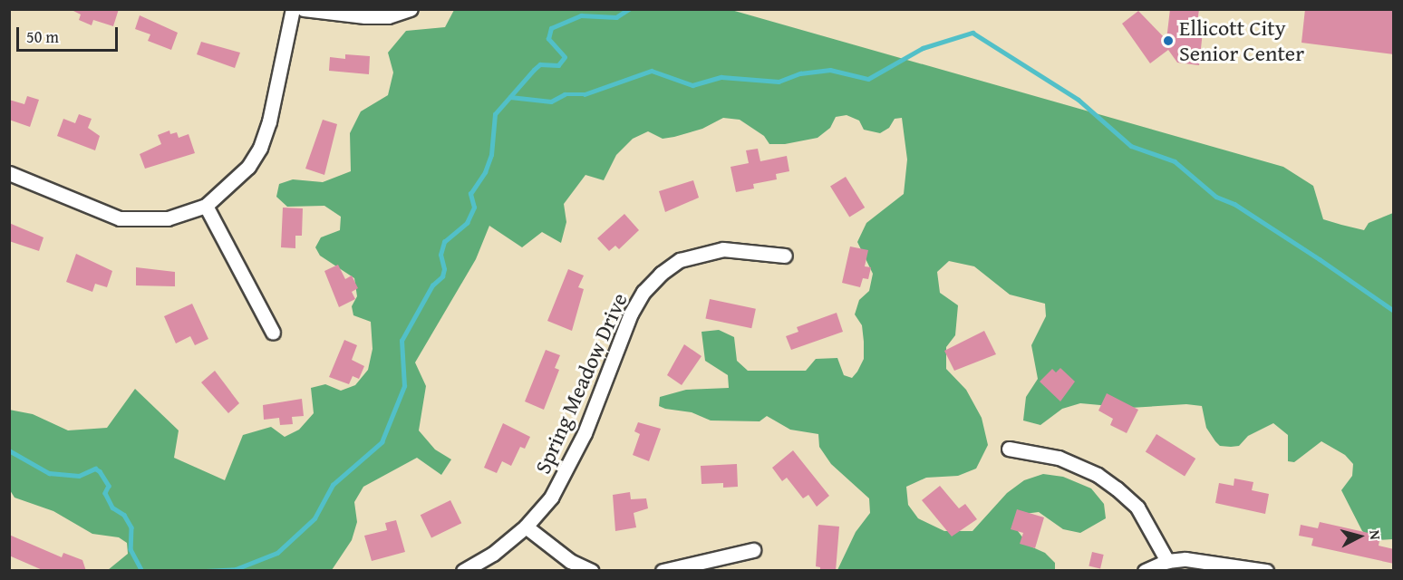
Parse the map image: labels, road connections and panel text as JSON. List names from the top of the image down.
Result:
{
  "streets": {
    "street": ["Spring Meadow Drive"]
  },
  "places": ["Ellicott City Senior Center"],
  "scale_bar": "50 m",
  "north": "right"
}
